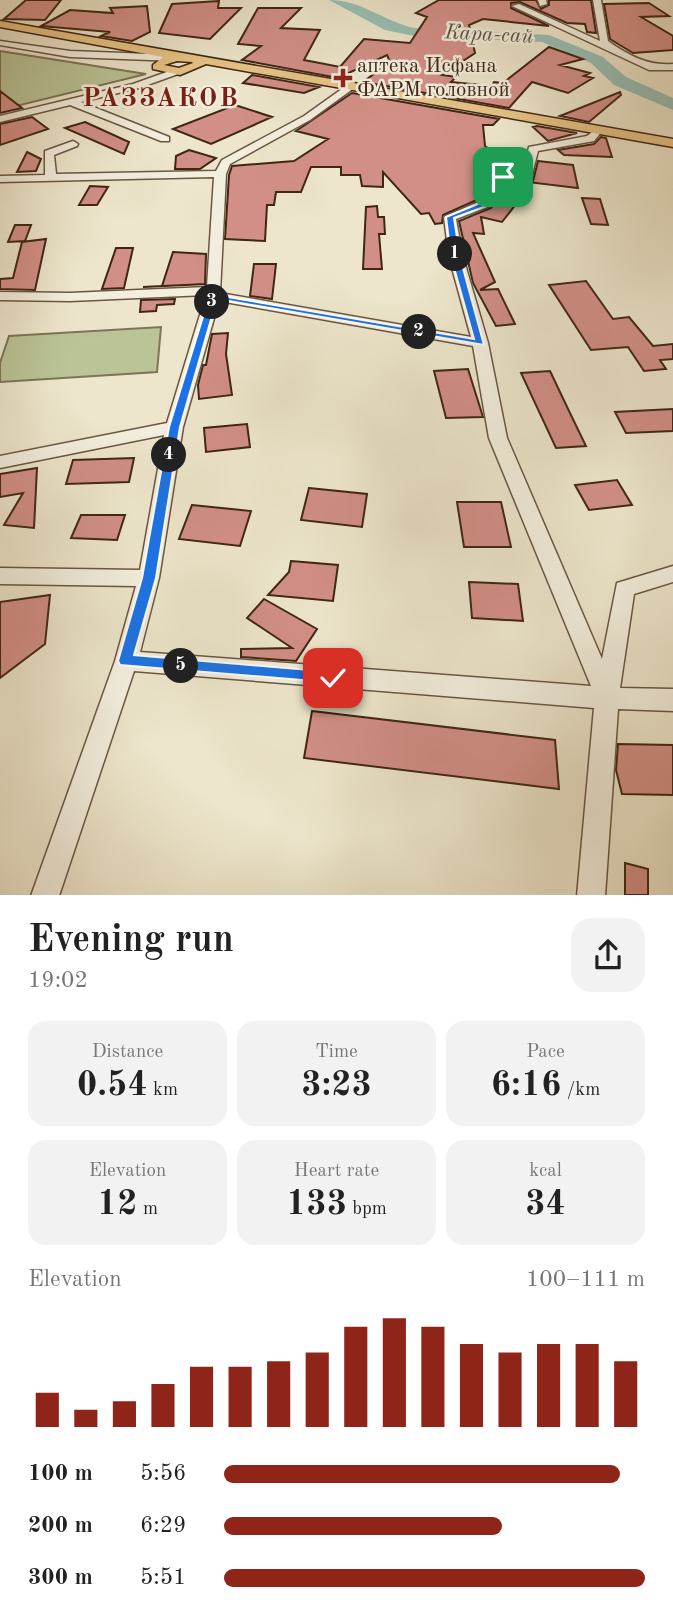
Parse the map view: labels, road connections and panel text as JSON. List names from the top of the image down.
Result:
{
  "districts": ["РАЗЗАКОВ"],
  "water": ["Кара-сай"],
  "places": {
    "health": ["аптека Исфана ФАРМ головной"]
  },
  "page": {
    "pins": [
      "1",
      "3",
      "2",
      "4",
      "5"
    ],
    "heading": ["Evening run", "19:02"],
    "stats": [
      ["Distance", "0.54 km"],
      ["Time", "3:23"],
      ["Pace", "6:16 /km"],
      ["Elevation", "12 m"],
      ["Heart rate", "133 bpm"],
      ["kcal", "34"]
    ],
    "chart": ["Elevation", "100–111 m"],
    "list": [
      {
        "name": "100 m",
        "note": "5:56"
      },
      {
        "name": "200 m",
        "note": "6:29"
      },
      {
        "name": "300 m",
        "note": "5:51"
      }
    ]
  }
}
